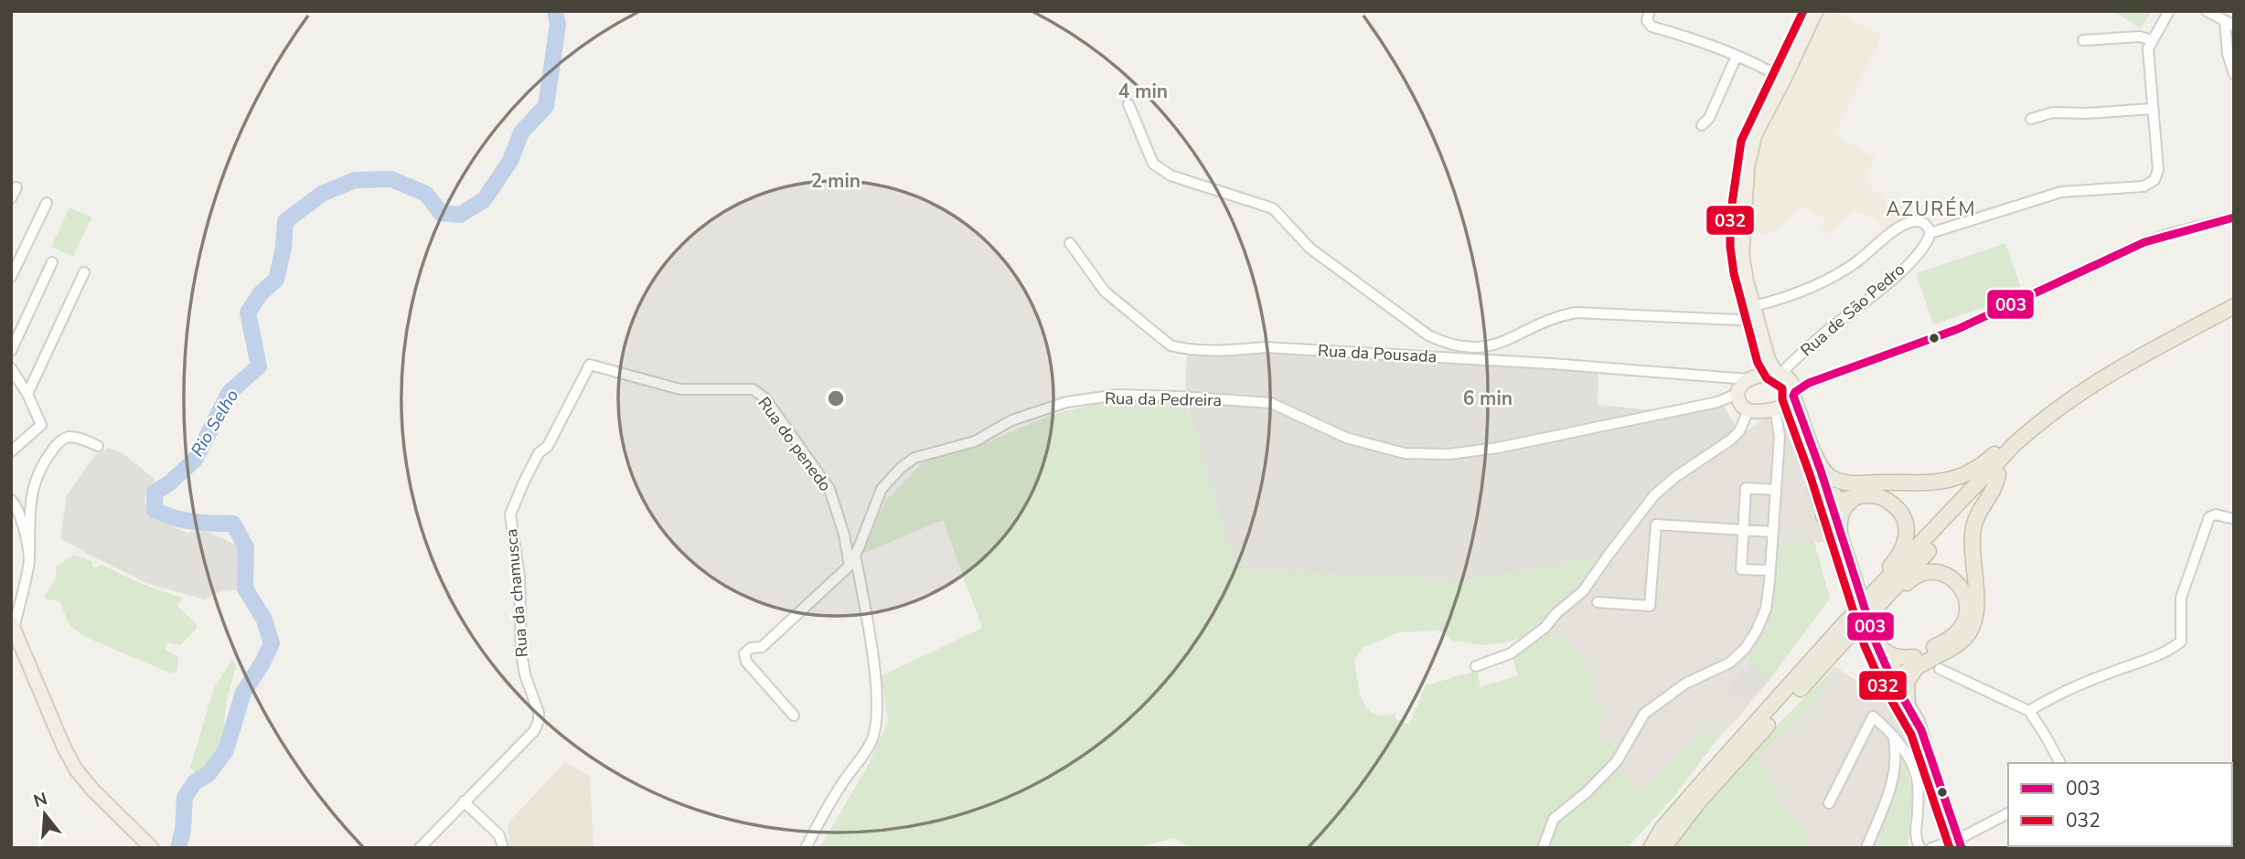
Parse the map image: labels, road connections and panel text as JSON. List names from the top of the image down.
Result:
{
  "streets": {
    "street": [
      "Rua de São Pedro",
      "Rua da Pousada",
      "Rua da Pedreira",
      "Rua do penedo",
      "Rua da chamusca"
    ]
  },
  "crossings": [
    ["Rua da Pousada", "Rua da Pedreira"],
    ["Rua da Pedreira", "Rua do penedo"],
    ["Rua do penedo", "Rua da chamusca"]
  ],
  "districts": ["AZURÉM"],
  "water": ["Rio Selho"],
  "lines": ["transit line 032", "transit line 003"],
  "legend": ["003", "032"],
  "north": "top",
  "rings": ["4 min", "2 min", "6 min"]
}
